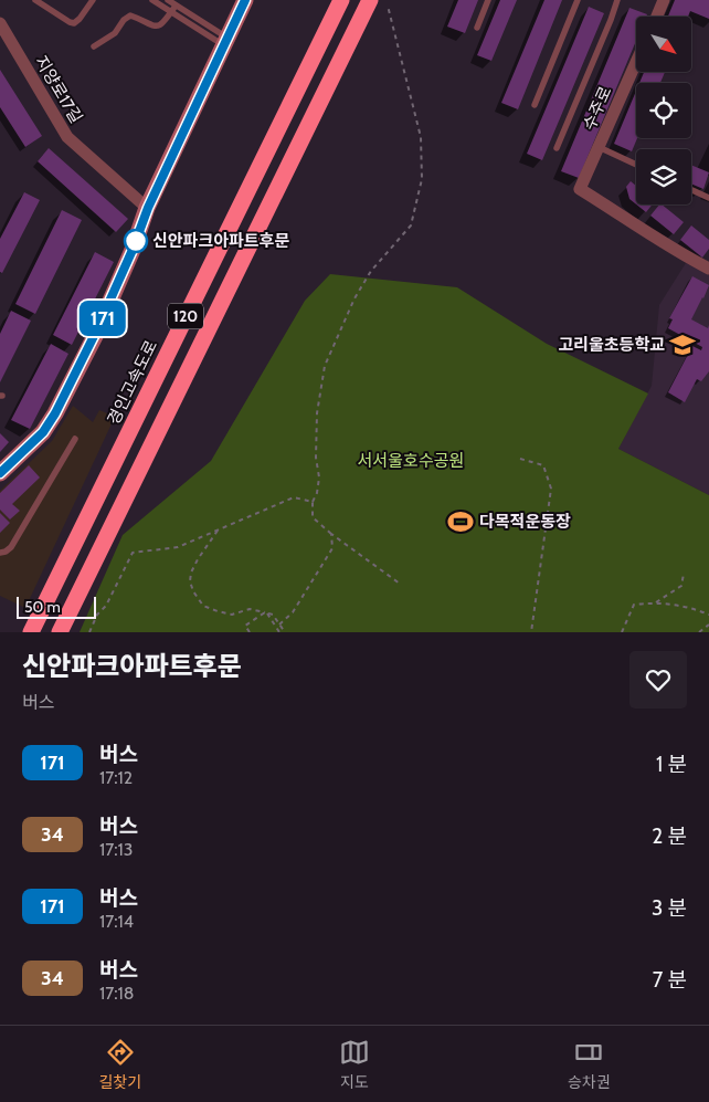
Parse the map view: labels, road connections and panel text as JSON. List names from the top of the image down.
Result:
{
  "streets": {
    "highway": ["120", "경인고속도로"],
    "street": ["지양로17길", "수주로"]
  },
  "parks": ["서서울호수공원"],
  "places": {
    "other": ["신안파크아파트후문"],
    "school or university": ["고리울초등학교"],
    "sports": ["다목적운동장"]
  },
  "lines": ["bus line 171"],
  "scale_bar": "50 m",
  "north": "bottom right",
  "page": {
    "on_map": "171",
    "scale": "50 m",
    "heading": ["신안파크아파트후문", "버스"],
    "list": [
      {
        "mark": "171",
        "name": "버스",
        "note": "17:12",
        "value": "1 분"
      },
      {
        "mark": "34",
        "name": "버스",
        "note": "17:13",
        "value": "2 분"
      },
      {
        "mark": "171",
        "name": "버스",
        "note": "17:14",
        "value": "3 분"
      },
      {
        "mark": "34",
        "name": "버스",
        "note": "17:18",
        "value": "7 분"
      }
    ],
    "tabs": ["길찾기", "지도", "승차권"]
  }
}
